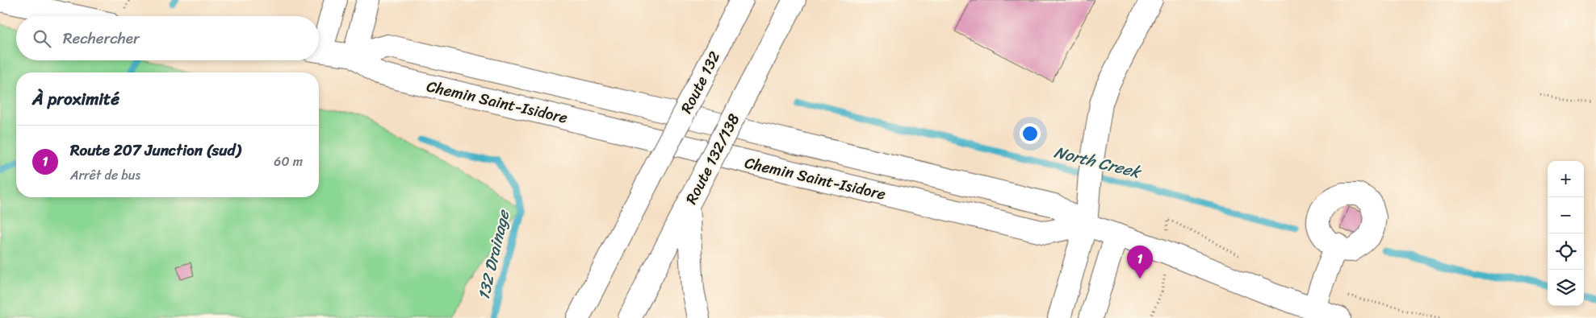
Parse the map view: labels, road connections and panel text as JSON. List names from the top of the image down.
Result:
{
  "streets": {
    "main road": ["Route 132", "Chemin Saint-Isidore", "Route 132/138"]
  },
  "water": ["North Creek", "132 Drainage"],
  "page": {
    "search": "Rechercher",
    "heading": "À proximité",
    "list": [
      {
        "mark": "1",
        "name": "Route 207 Junction (sud)",
        "note": "Arrêt de bus",
        "value": "60 m"
      }
    ],
    "map_buttons": ["+", "−"],
    "pins": "1"
  }
}
